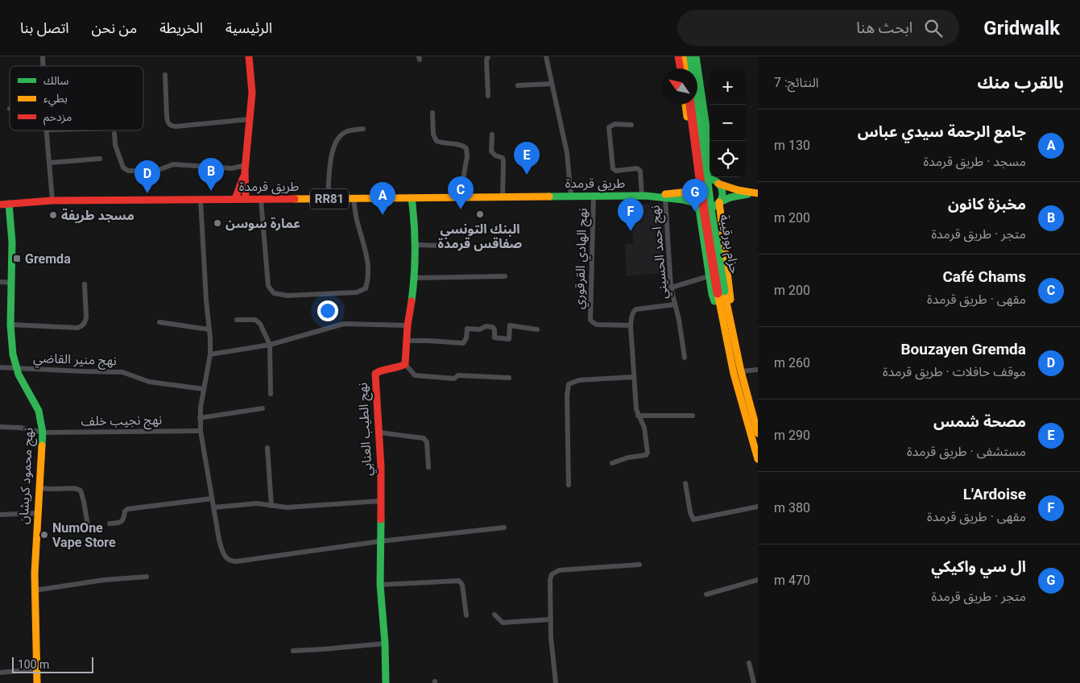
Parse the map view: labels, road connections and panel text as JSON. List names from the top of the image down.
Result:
{
  "streets": {
    "main road": [
      "طريق قرمدة",
      "RR81",
      "حزام بورقيبة",
      "نهج الطيب العنابي",
      "نهج محمود كريشان"
    ],
    "street": [
      "نهج احمد الحسيني",
      "نهج الهادي القرقوري",
      "نهج منير القاضي",
      "نهج نجيب خلف"
    ]
  },
  "crossings": [
    ["طريق قرمدة", "RR81"],
    ["طريق قرمدة", "نهج احمد الحسيني"],
    ["طريق قرمدة", "نهج الهادي القرقوري"],
    ["طريق قرمدة", "نهج محمود كريشان"],
    ["نهج منير القاضي", "نهج محمود كريشان"],
    ["نهج نجيب خلف", "نهج محمود كريشان"]
  ],
  "places": {
    "other": [
      "البنك التونسي صفاقس قرمدة",
      "مسجد طريفة",
      "عمارة سوسن",
      "NumOne Vape Store"
    ],
    "transit": ["Gremda"]
  },
  "legend": ["سالك", "بطيء", "مزدحم"],
  "scale_bar": "100 m",
  "north": "top left",
  "page": {
    "header": "Gridwalk",
    "search": "ابحث هنا",
    "nav": [
      "الرئيسية",
      "الخريطة",
      "من نحن",
      "اتصل بنا"
    ],
    "heading": ["بالقرب منك", "النتائج: 7"],
    "map_buttons": ["+", "−"],
    "list": [
      {
        "mark": "A",
        "name": "جامع الرحمة سيدي عباس",
        "note": "مسجد · طريق قرمدة",
        "value": "130 m"
      },
      {
        "mark": "B",
        "name": "مخبزة كانون",
        "note": "متجر · طريق قرمدة",
        "value": "200 m"
      },
      {
        "mark": "C",
        "name": "Café Chams",
        "note": "مقهى · طريق قرمدة",
        "value": "200 m"
      },
      {
        "mark": "D",
        "name": "Bouzayen Gremda",
        "note": "موقف حافلات · طريق قرمدة",
        "value": "260 m"
      },
      {
        "mark": "E",
        "name": "مصحة شمس",
        "note": "مستشفى · طريق قرمدة",
        "value": "290 m"
      },
      {
        "mark": "F",
        "name": "L'Ardoise",
        "note": "مقهى · طريق قرمدة",
        "value": "380 m"
      },
      {
        "mark": "G",
        "name": "ال سي واكيكي",
        "note": "متجر · طريق قرمدة",
        "value": "470 m"
      }
    ],
    "pins": [
      "E",
      "B",
      "D",
      "C",
      "G",
      "A",
      "F"
    ],
    "scale": "100 m"
  }
}
